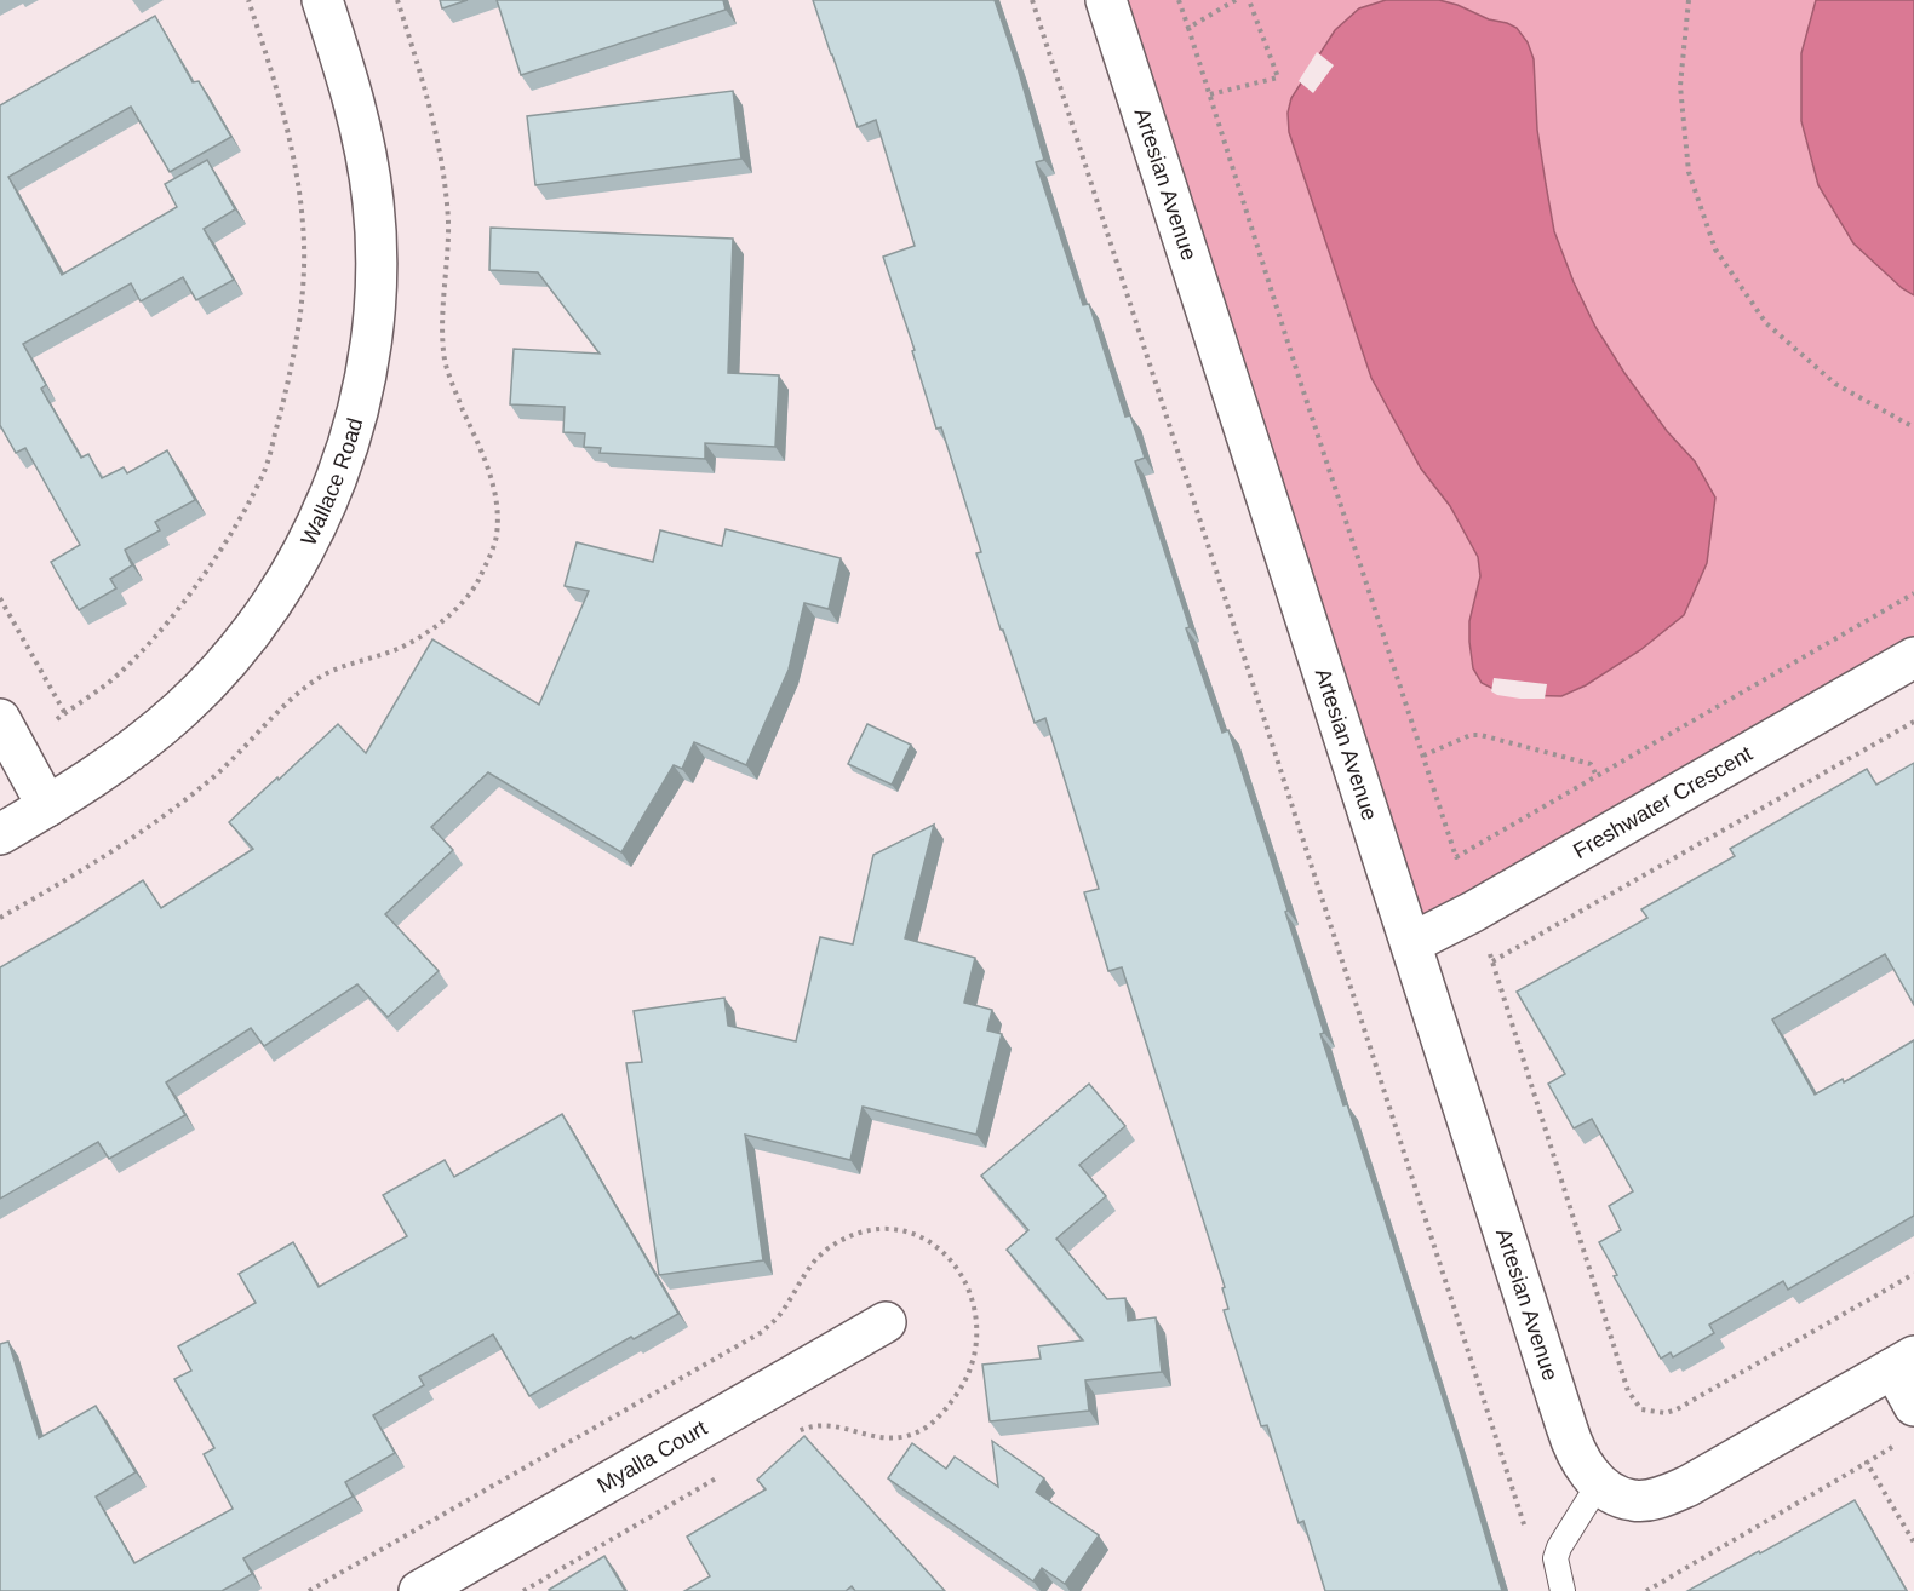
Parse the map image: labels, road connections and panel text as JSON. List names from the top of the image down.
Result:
{
  "streets": {
    "street": [
      "Artesian Avenue",
      "Wallace Road",
      "Freshwater Crescent",
      "Myalla Court"
    ]
  },
  "crossings": [
    ["Artesian Avenue", "Freshwater Crescent"]
  ]
}
